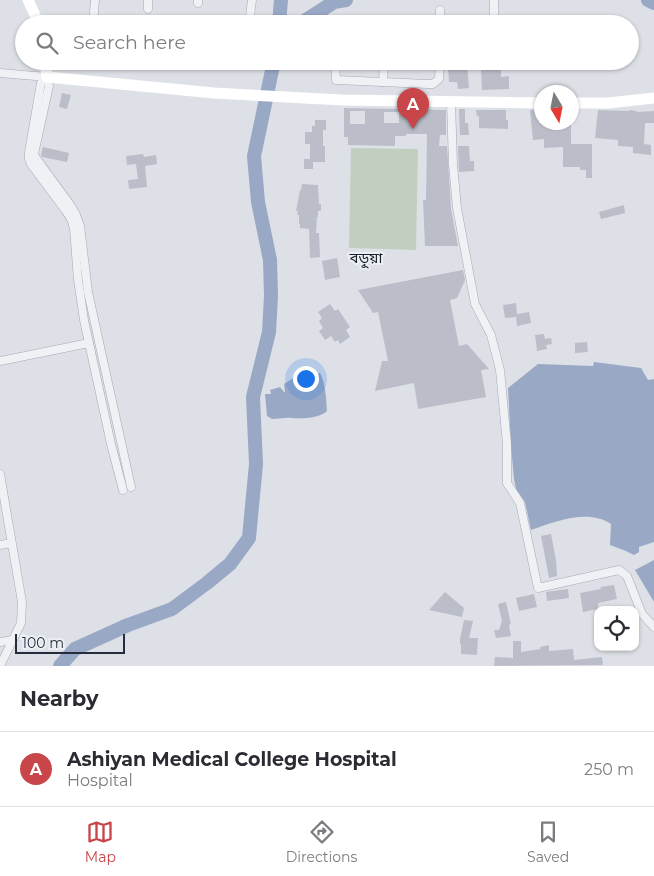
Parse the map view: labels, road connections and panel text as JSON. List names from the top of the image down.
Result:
{
  "districts": ["বড়ুয়া"],
  "scale_bar": "100 m",
  "north": "bottom",
  "page": {
    "search": "Search here",
    "pins": "A",
    "scale": "100 m",
    "heading": "Nearby",
    "list": [
      {
        "mark": "A",
        "name": "Ashiyan Medical College Hospital",
        "note": "Hospital",
        "value": "250 m"
      }
    ],
    "nav": ["Map", "Directions", "Saved"]
  }
}
